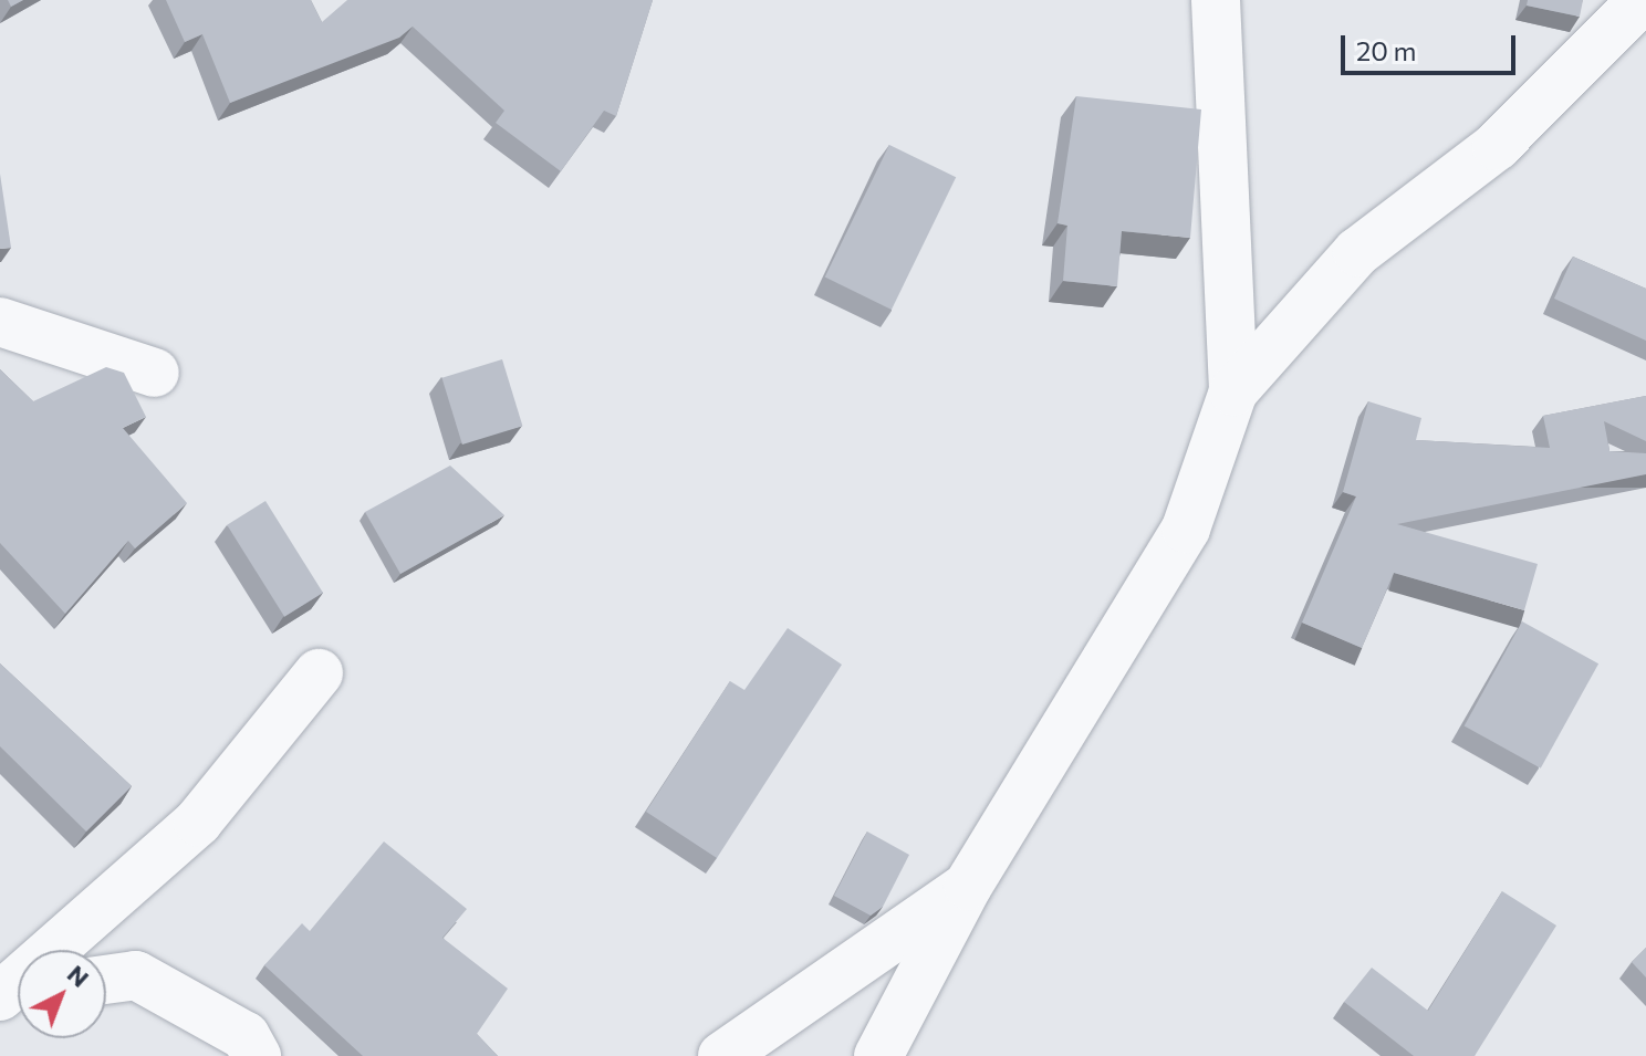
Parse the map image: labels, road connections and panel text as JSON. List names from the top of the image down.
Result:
{
  "scale_bar": "20 m",
  "north": "top right"
}
